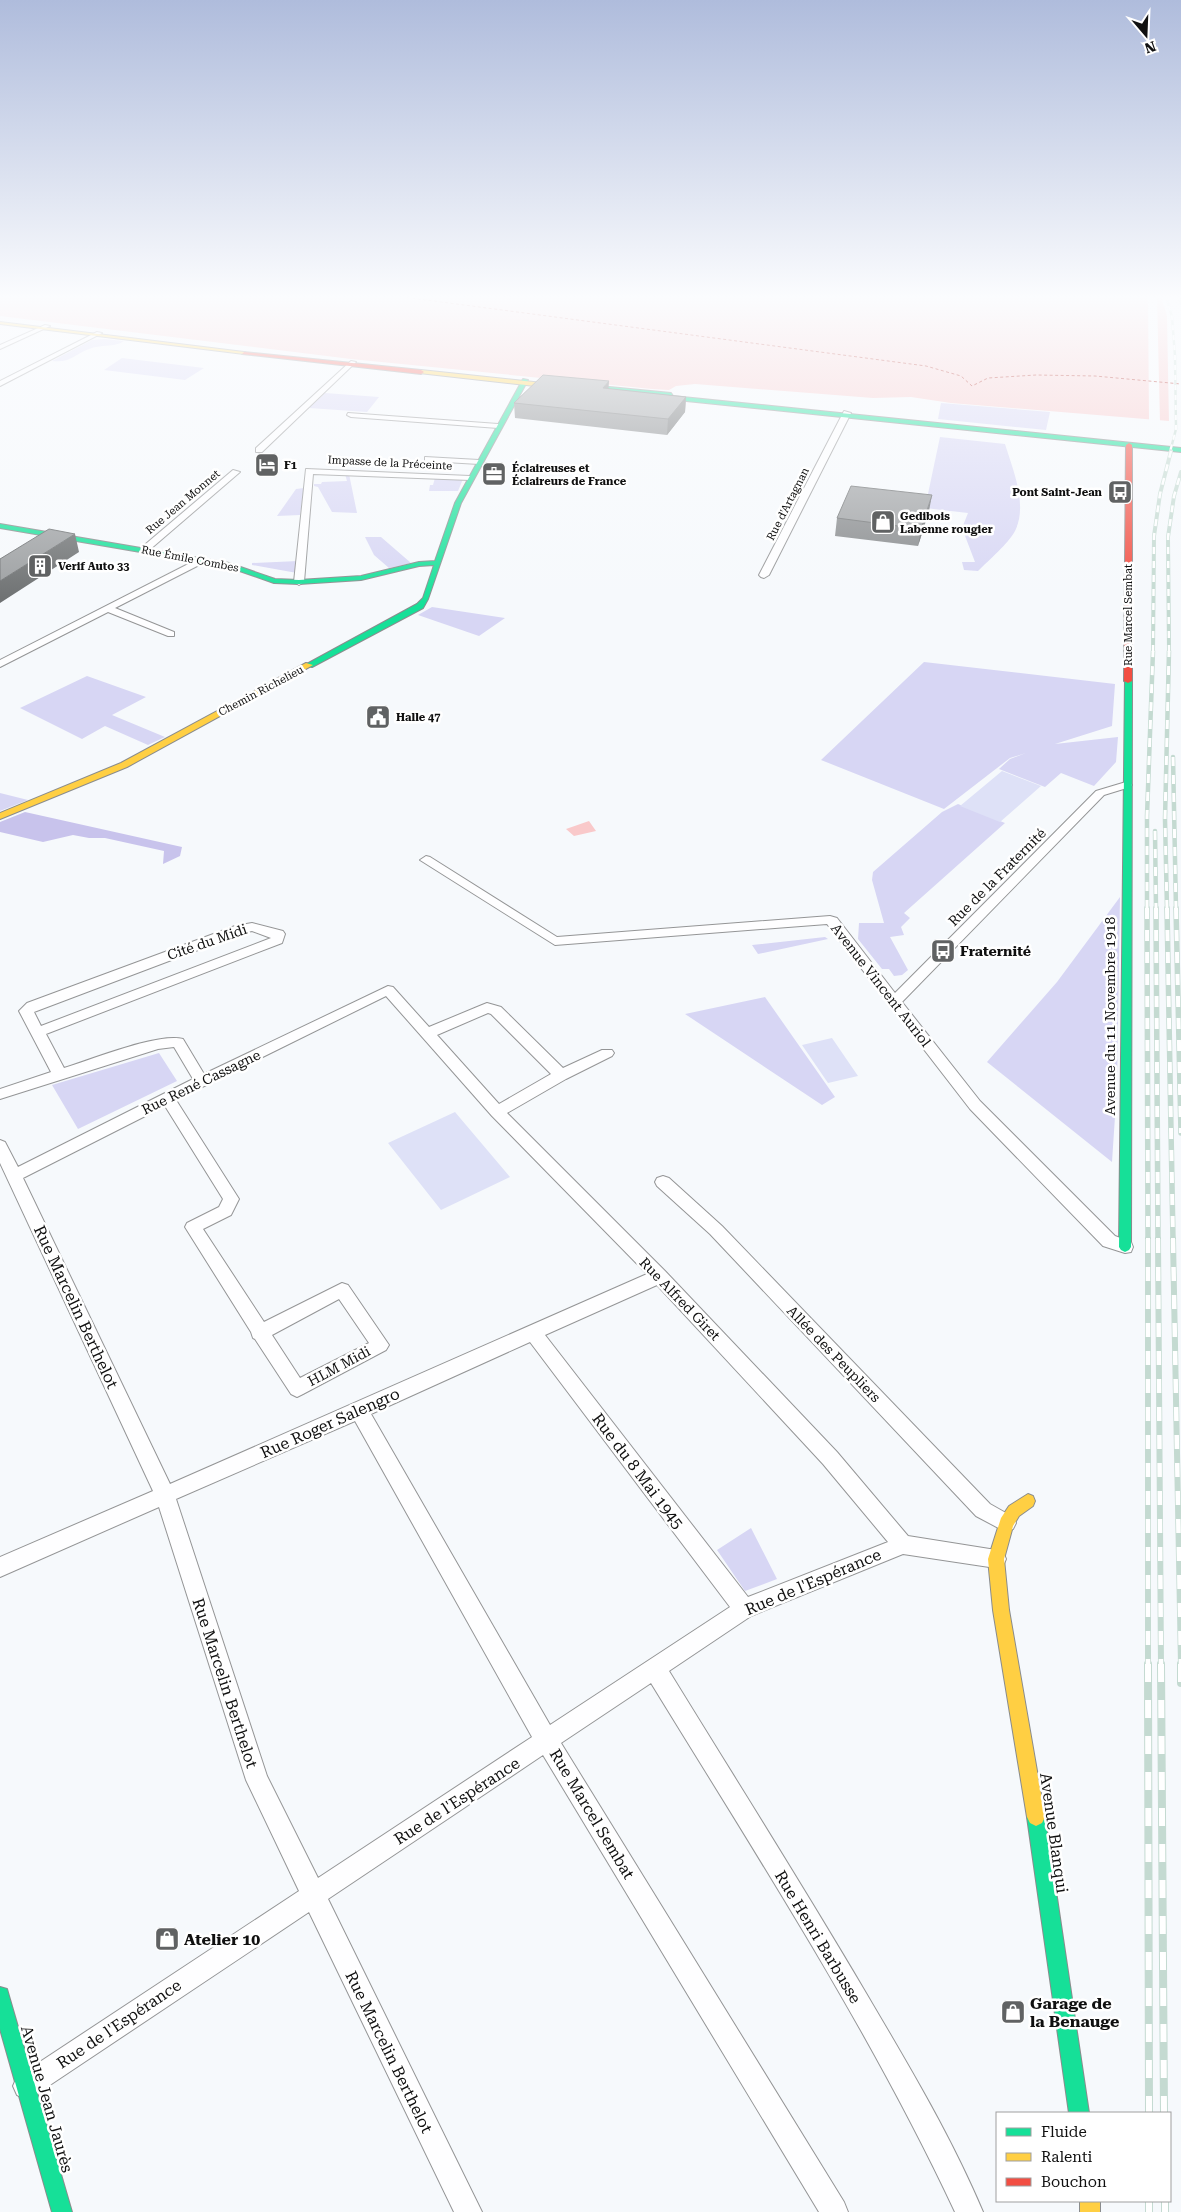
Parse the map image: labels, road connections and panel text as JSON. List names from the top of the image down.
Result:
{
  "streets": {
    "street": [
      "Impasse de la Préceinte",
      "Rue Jean Monnet",
      "Rue d'Artagnan",
      "Rue Émile Combes",
      "Rue Marcel Sembat",
      "Chemin Richelieu",
      "Rue de la Fraternité",
      "Cité du Midi",
      "Avenue Vincent Auriol",
      "Avenue du 11 Novembre 1918",
      "Rue René Cassagne",
      "Rue Alfred Giret",
      "Rue Marcelin Berthelot",
      "Allée des Peupliers",
      "HLM Midi",
      "Rue Roger Salengro",
      "Rue du 8 Mai 1945",
      "Rue de l'Espérance",
      "Avenue Blanqui",
      "Rue Henri Barbusse",
      "Avenue Jean Jaurès"
    ]
  },
  "crossings": [
    ["Impasse de la Préceinte", "Rue Émile Combes"],
    ["Impasse de la Préceinte", "Chemin Richelieu"],
    ["Rue Jean Monnet", "Rue Émile Combes"],
    ["Rue Émile Combes", "Chemin Richelieu"],
    ["Rue Marcel Sembat", "Rue de la Fraternité"],
    ["Rue Marcel Sembat", "Avenue du 11 Novembre 1918"],
    ["Rue Marcel Sembat", "Rue Roger Salengro"],
    ["Rue Marcel Sembat", "Rue de l'Espérance"],
    ["Rue de la Fraternité", "Avenue Vincent Auriol"],
    ["Rue de la Fraternité", "Avenue du 11 Novembre 1918"],
    ["Avenue Vincent Auriol", "Avenue du 11 Novembre 1918"],
    ["Rue René Cassagne", "Rue Alfred Giret"],
    ["Rue René Cassagne", "Rue Marcelin Berthelot"],
    ["Rue René Cassagne", "HLM Midi"],
    ["Rue Alfred Giret", "Rue Roger Salengro"],
    ["Rue Alfred Giret", "Rue de l'Espérance"],
    ["Rue Marcelin Berthelot", "Rue Roger Salengro"],
    ["Rue Marcelin Berthelot", "Rue de l'Espérance"],
    ["Rue Roger Salengro", "Rue du 8 Mai 1945"],
    ["Rue du 8 Mai 1945", "Rue de l'Espérance"],
    ["Rue de l'Espérance", "Rue Henri Barbusse"],
    ["Rue de l'Espérance", "Avenue Jean Jaurès"]
  ],
  "places": {
    "hotel": ["F1"],
    "office": ["Éclaireuses et Éclaireurs de France"],
    "bus stop": ["Pont Saint-Jean", "Fraternité"],
    "shop": ["Gedibois Labenne rougier", "Atelier 10", "Garage de la Benauge"],
    "building": ["Verif Auto 33"],
    "public building": ["Halle 47"]
  },
  "legend": ["Fluide", "Ralenti", "Bouchon"],
  "north": "bottom"
}
